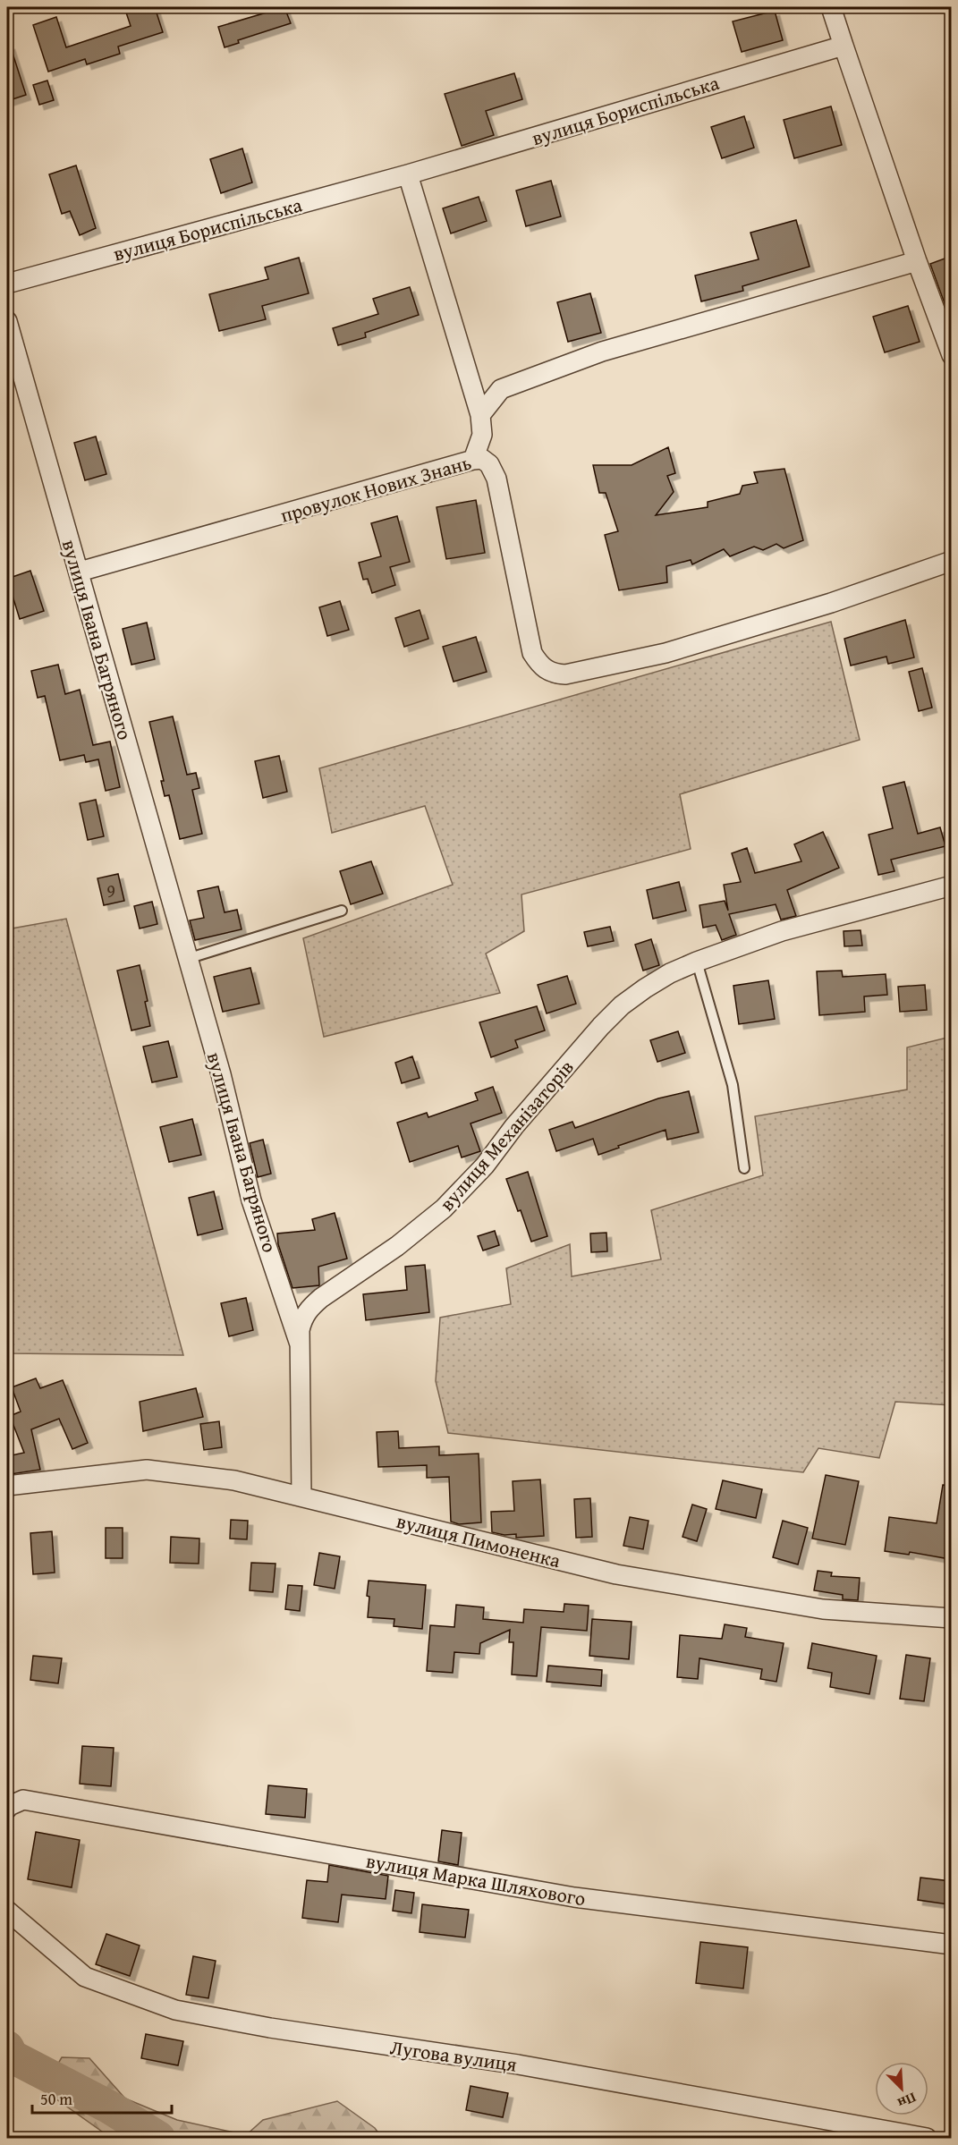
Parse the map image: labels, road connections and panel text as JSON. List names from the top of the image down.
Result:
{
  "streets": {
    "street": [
      "вулиця Бориспільська",
      "провулок Нових Знань",
      "вулиця Івана Багряного",
      "вулиця Механізаторів",
      "вулиця Пимоненка",
      "вулиця Марка Шляхового",
      "Лугова вулиця"
    ]
  },
  "crossings": [
    ["провулок Нових Знань", "вулиця Івана Багряного"],
    ["вулиця Івана Багряного", "вулиця Механізаторів"],
    ["вулиця Механізаторів", "вулиця Пимоненка"]
  ],
  "house_numbers": ["9"],
  "scale_bar": "50 m",
  "north": "bottom right"
}
